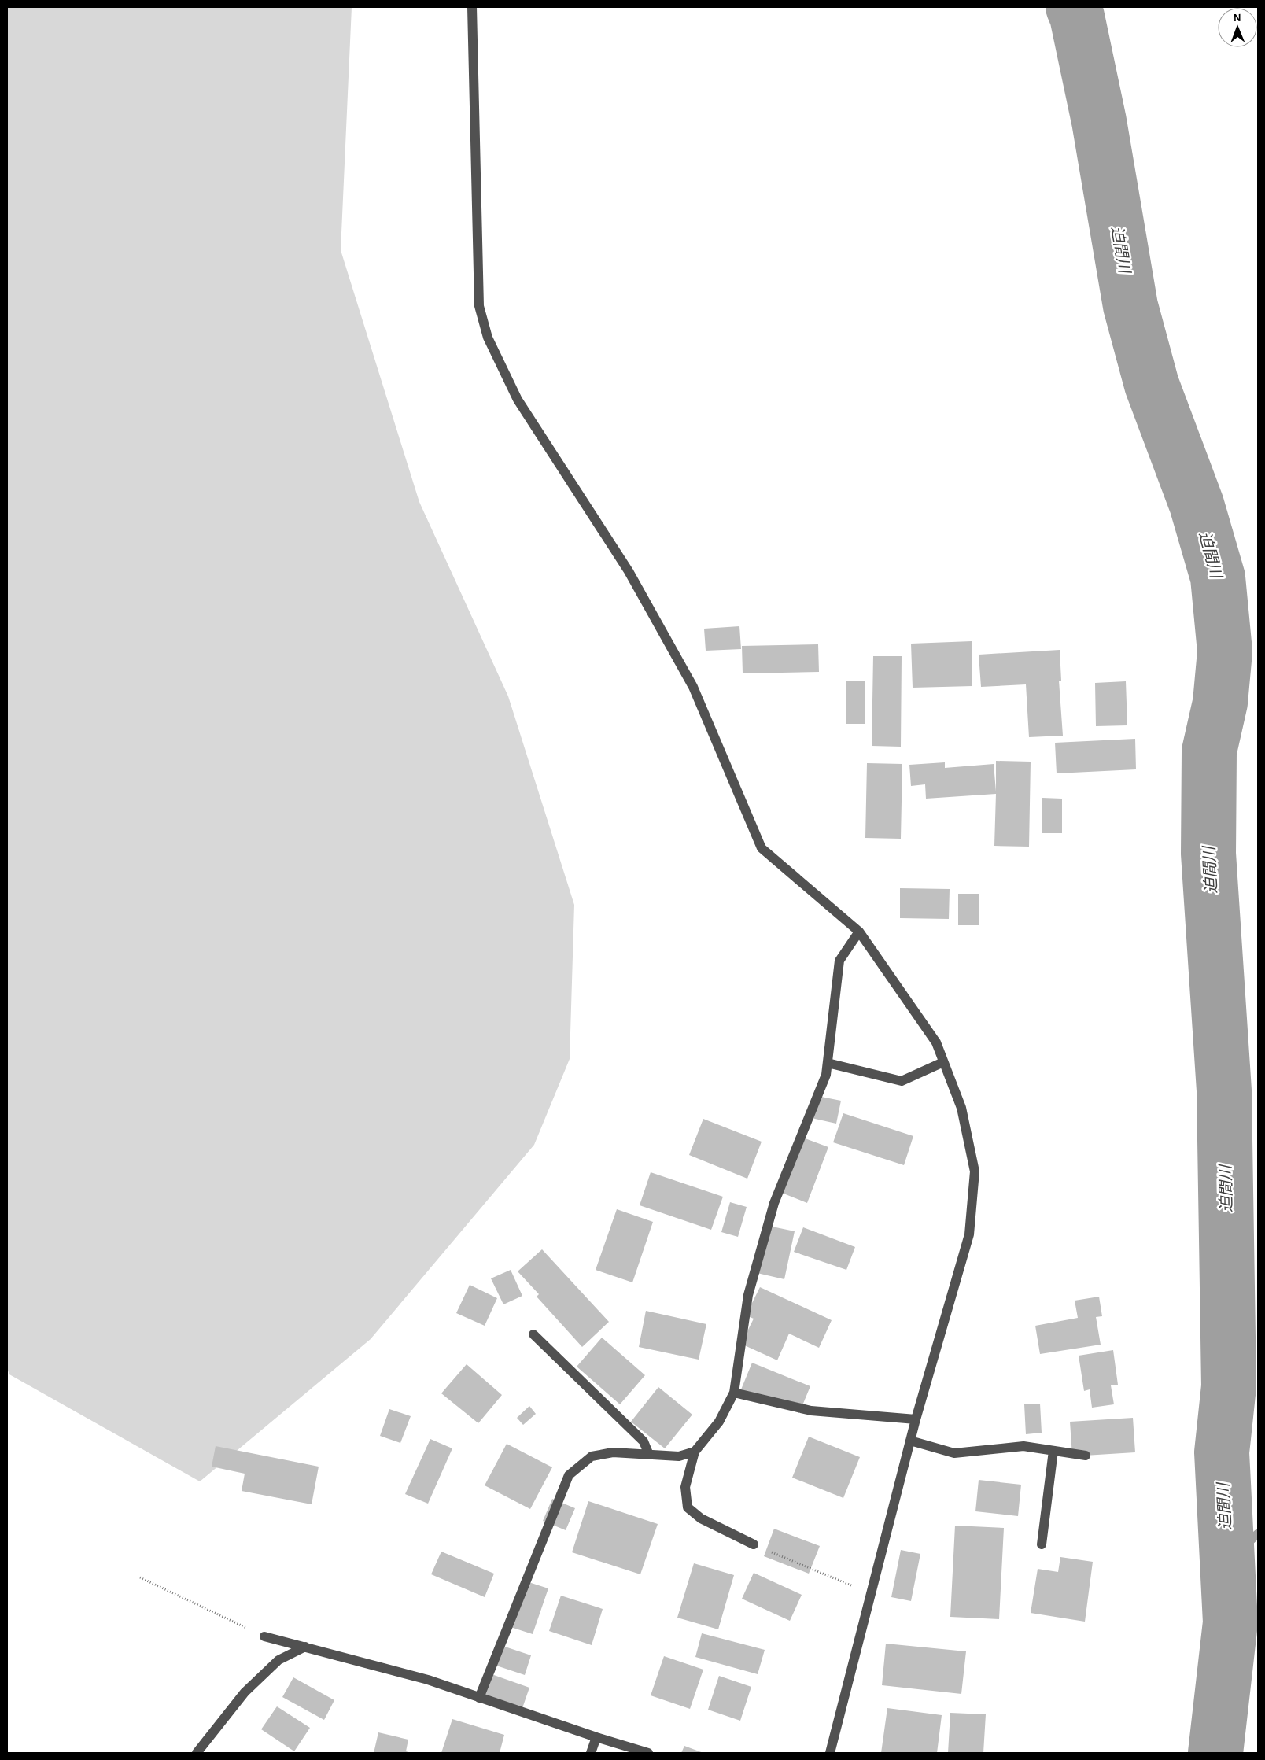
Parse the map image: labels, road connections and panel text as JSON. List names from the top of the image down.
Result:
{
  "water": ["迫間川"],
  "north": "top"
}
